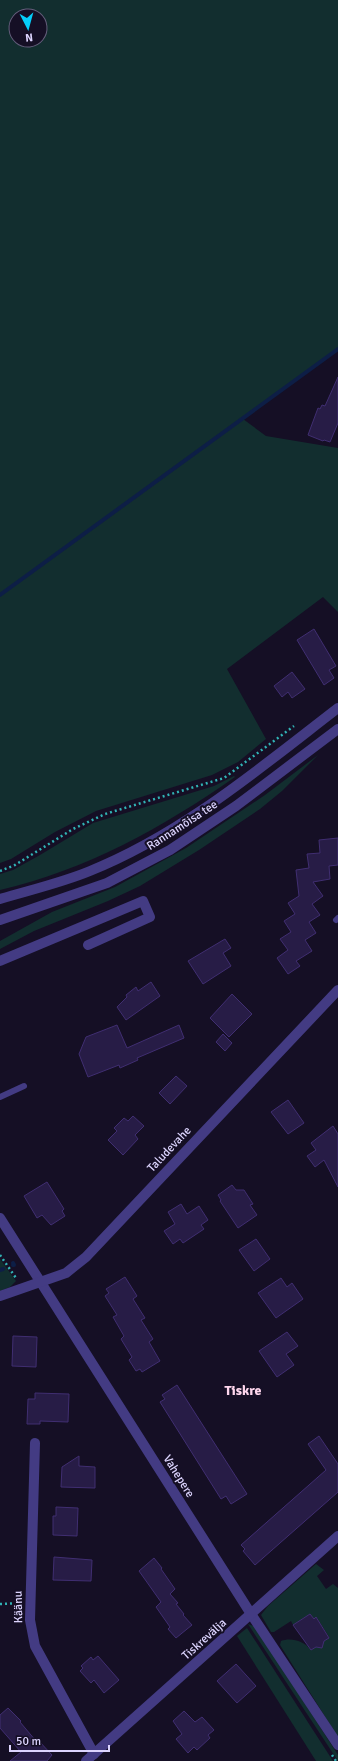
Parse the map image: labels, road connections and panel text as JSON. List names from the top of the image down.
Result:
{
  "streets": {
    "street": [
      "Rannamõisa tee",
      "Taludevahe",
      "Vahepere",
      "Käänu",
      "Tiskrevälja"
    ]
  },
  "crossings": [
    ["Taludevahe", "Vahepere"],
    ["Vahepere", "Tiskrevälja"],
    ["Käänu", "Tiskrevälja"]
  ],
  "districts": ["Tiskre"],
  "scale_bar": "50 m",
  "north": "bottom"
}
